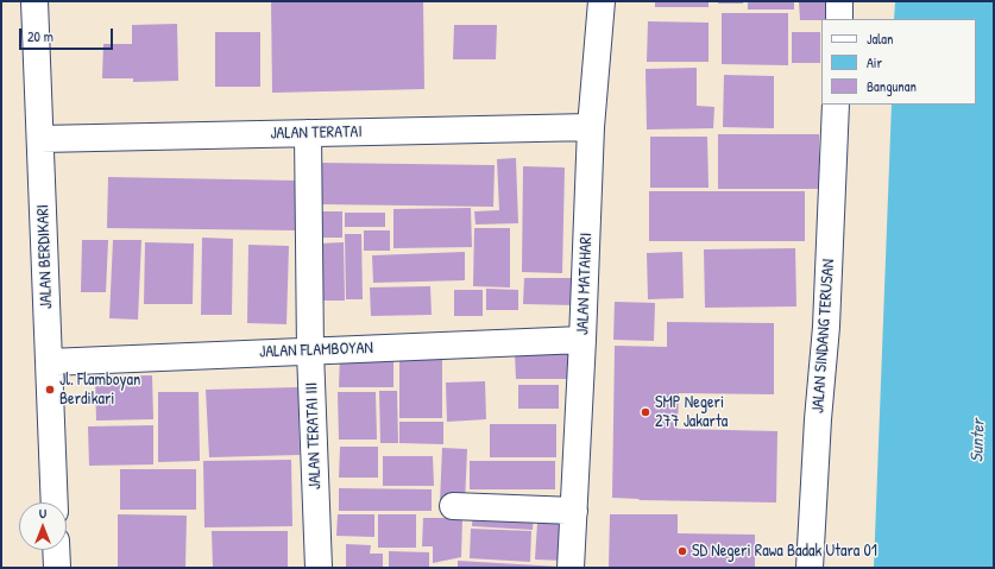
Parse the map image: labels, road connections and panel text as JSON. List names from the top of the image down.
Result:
{
  "streets": {
    "street": [
      "JALAN TERATAI",
      "JALAN BERDIKARI",
      "JALAN MATAHARI",
      "JALAN SINDANG TERUSAN",
      "JALAN FLAMBOYAN",
      "JALAN TERATAI III"
    ]
  },
  "crossings": [
    ["JALAN TERATAI", "JALAN BERDIKARI"],
    ["JALAN TERATAI", "JALAN MATAHARI"],
    ["JALAN TERATAI", "JALAN TERATAI III"],
    ["JALAN BERDIKARI", "JALAN FLAMBOYAN"],
    ["JALAN MATAHARI", "JALAN FLAMBOYAN"],
    ["JALAN FLAMBOYAN", "JALAN TERATAI III"]
  ],
  "water": ["Sunter"],
  "places": ["Jl. Flamboyan Berdikari", "SMP Negeri 277 Jakarta", "SD Negeri Rawa Badak Utara 01"],
  "legend": ["Jalan", "Air", "Bangunan"],
  "scale_bar": "20 m",
  "north": "top"
}
